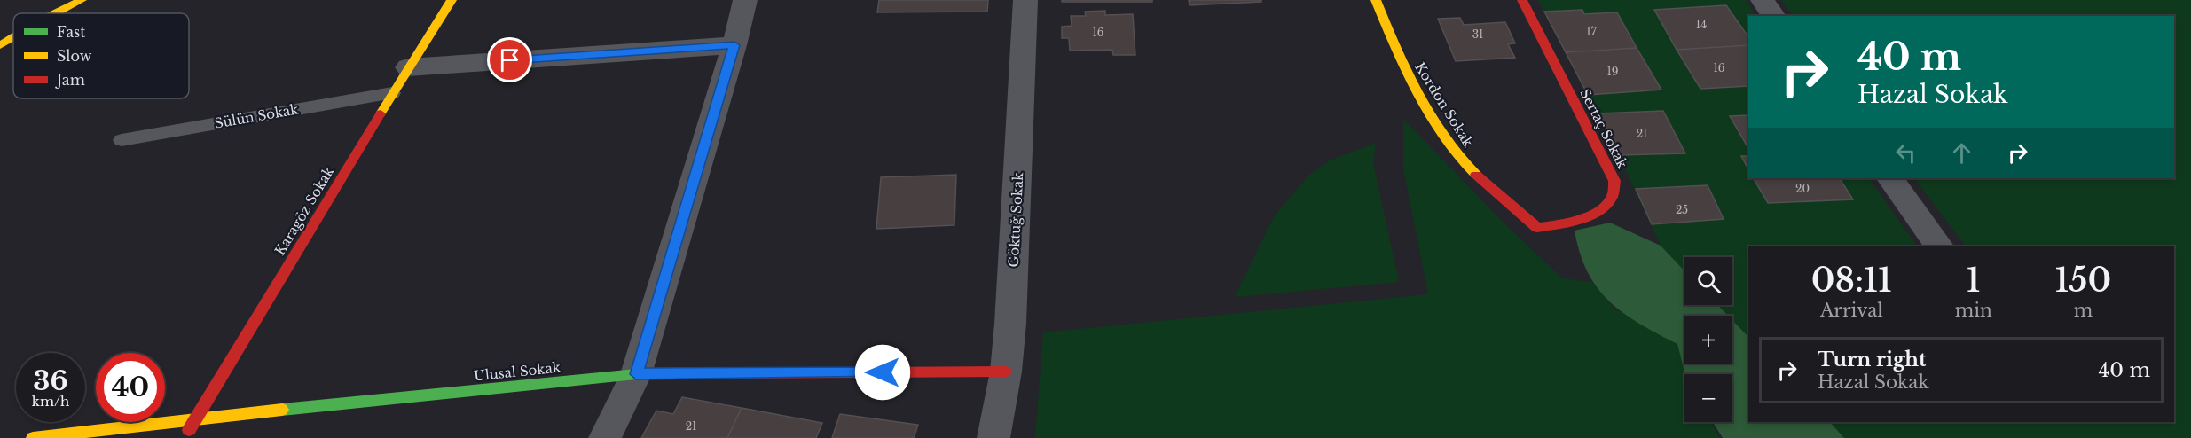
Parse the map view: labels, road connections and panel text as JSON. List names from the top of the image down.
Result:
{
  "streets": {
    "street": [
      "Kordon Sokak",
      "Sertaç Sokak",
      "Karagöz Sokak",
      "Göktuğ Sokak",
      "Ulusal Sokak"
    ],
    "lane": ["Sülün Sokak"]
  },
  "crossings": [
    ["Kordon Sokak", "Sertaç Sokak"],
    ["Sülün Sokak", "Karagöz Sokak"],
    ["Karagöz Sokak", "Ulusal Sokak"],
    ["Göktuğ Sokak", "Ulusal Sokak"]
  ],
  "house_numbers": [
    "14",
    "17",
    "16",
    "31",
    "16",
    "19",
    "21",
    "20",
    "25",
    "21"
  ],
  "legend": ["Fast", "Slow", "Jam"],
  "page": {
    "turn": ["40 m", "Hazal Sokak"],
    "eta": [
      "08:11",
      "Arrival",
      "1",
      "min",
      "150",
      "m"
    ],
    "map_buttons": ["+", "−"],
    "list": [
      {
        "name": "Turn right",
        "note": "Hazal Sokak",
        "value": "40 m"
      }
    ],
    "speed": "36 km/h",
    "limit": "40"
  }
}
